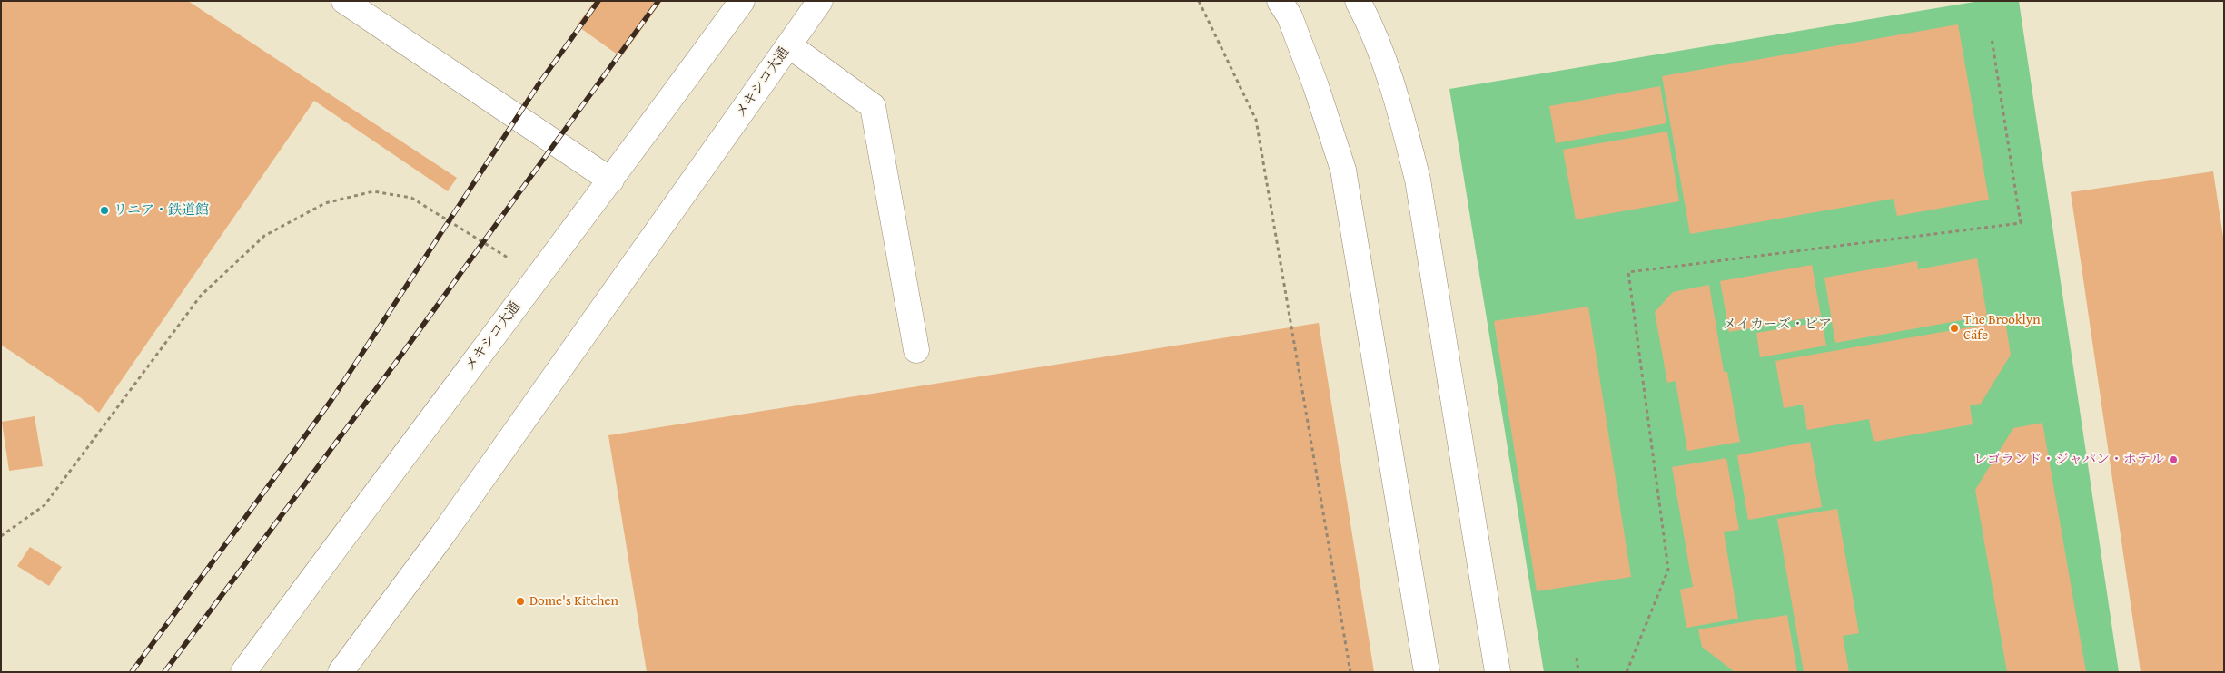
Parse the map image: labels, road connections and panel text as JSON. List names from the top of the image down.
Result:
{
  "streets": {
    "street": ["メキシコ大通"]
  },
  "parks": ["メイカーズ・ピア"],
  "places": [
    "リニア・鉄道館",
    "The Brooklyn Cäfe",
    "レゴランド・ジャパン・ホテル",
    "Dome's Kitchen"
  ]
}
